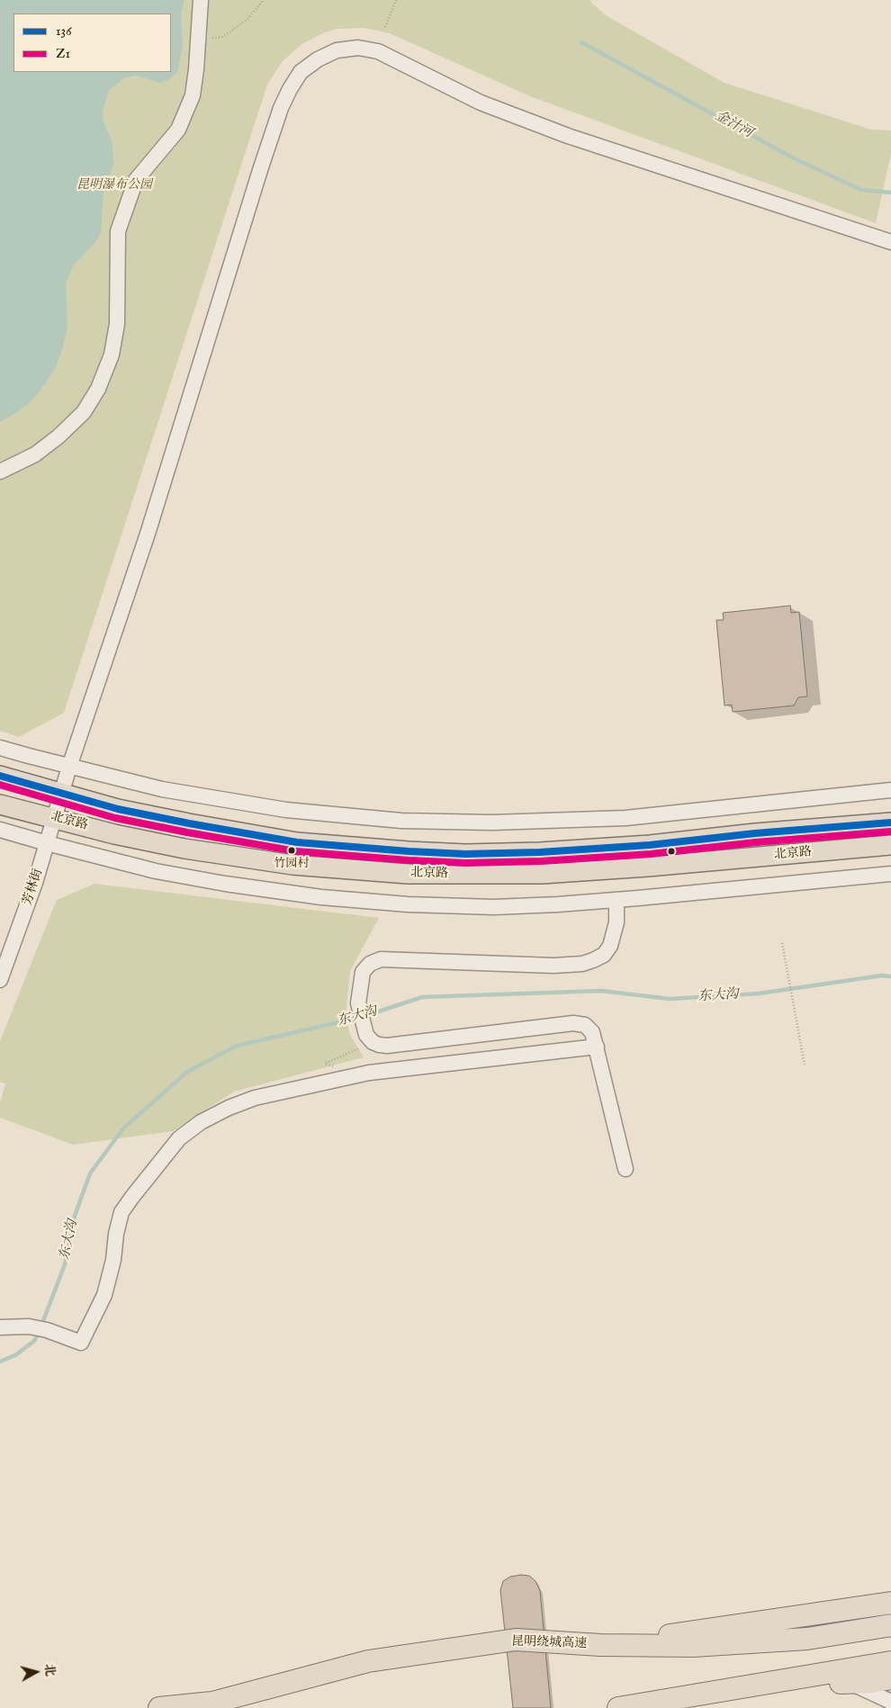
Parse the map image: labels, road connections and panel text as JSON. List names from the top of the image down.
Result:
{
  "streets": {
    "highway": ["昆明绕城高速"],
    "main road": ["北京路"],
    "street": ["芳林街"]
  },
  "crossings": [
    ["北京路", "芳林街"]
  ],
  "water": ["金汁河", "东大沟"],
  "parks": ["昆明瀑布公园"],
  "places": ["竹园村"],
  "lines": ["transit line 136", "transit line Z1"],
  "legend": ["136", "Z1"],
  "north": "right"
}
